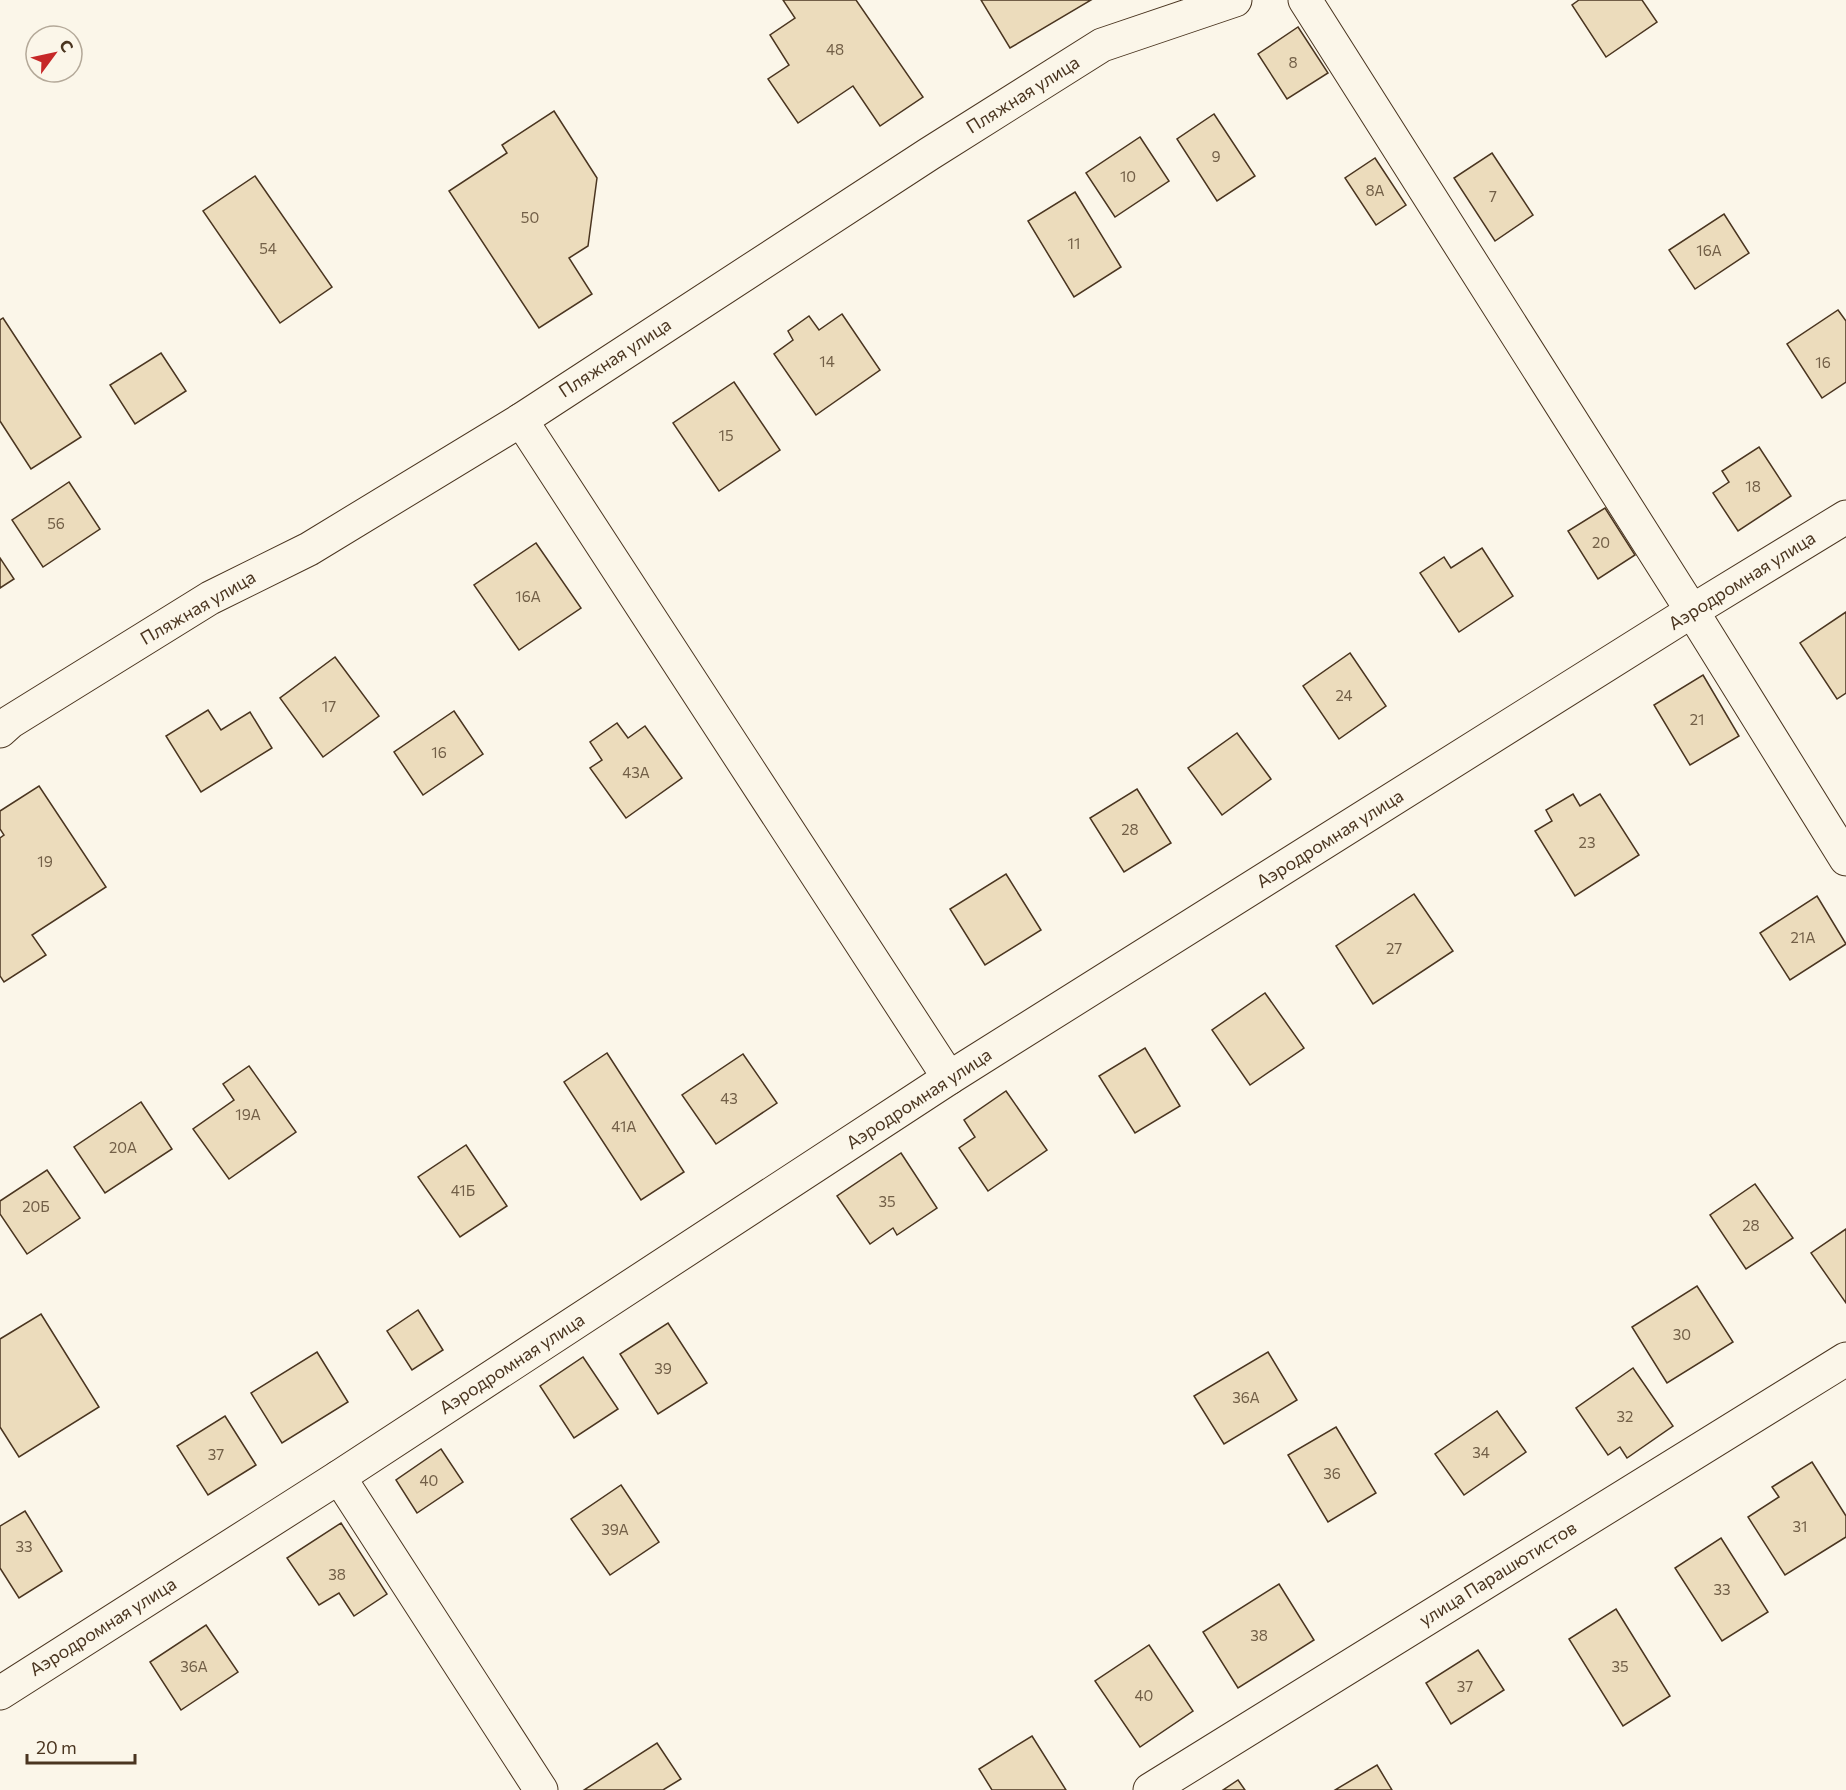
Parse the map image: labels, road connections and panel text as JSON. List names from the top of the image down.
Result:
{
  "streets": {
    "street": ["Пляжная улица", "Аэродромная улица", "улица Парашютистов"]
  },
  "house_numbers": [
    "48",
    "8",
    "9",
    "10",
    "8А",
    "7",
    "50",
    "11",
    "54",
    "16А",
    "14",
    "16",
    "15",
    "18",
    "56",
    "20",
    "16А",
    "24",
    "17",
    "21",
    "16",
    "43А",
    "28",
    "23",
    "19",
    "21А",
    "27",
    "43",
    "19А",
    "41А",
    "20А",
    "41Б",
    "35",
    "20Б",
    "28",
    "30",
    "39",
    "36А",
    "32",
    "34",
    "37",
    "36",
    "40",
    "31",
    "39А",
    "33",
    "38",
    "33",
    "38",
    "36А",
    "35",
    "37",
    "40"
  ],
  "scale_bar": "20 m",
  "north": "top right"
}
